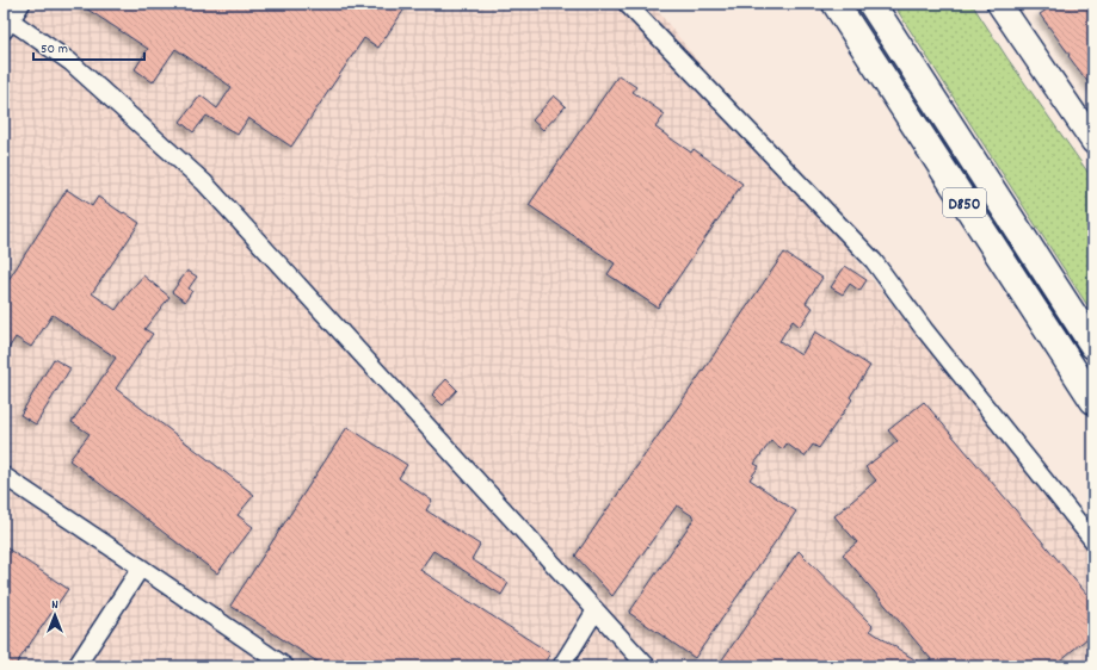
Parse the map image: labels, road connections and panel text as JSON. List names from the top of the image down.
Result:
{
  "streets": {
    "highway": ["D850"]
  },
  "scale_bar": "50 m",
  "north": "top"
}
